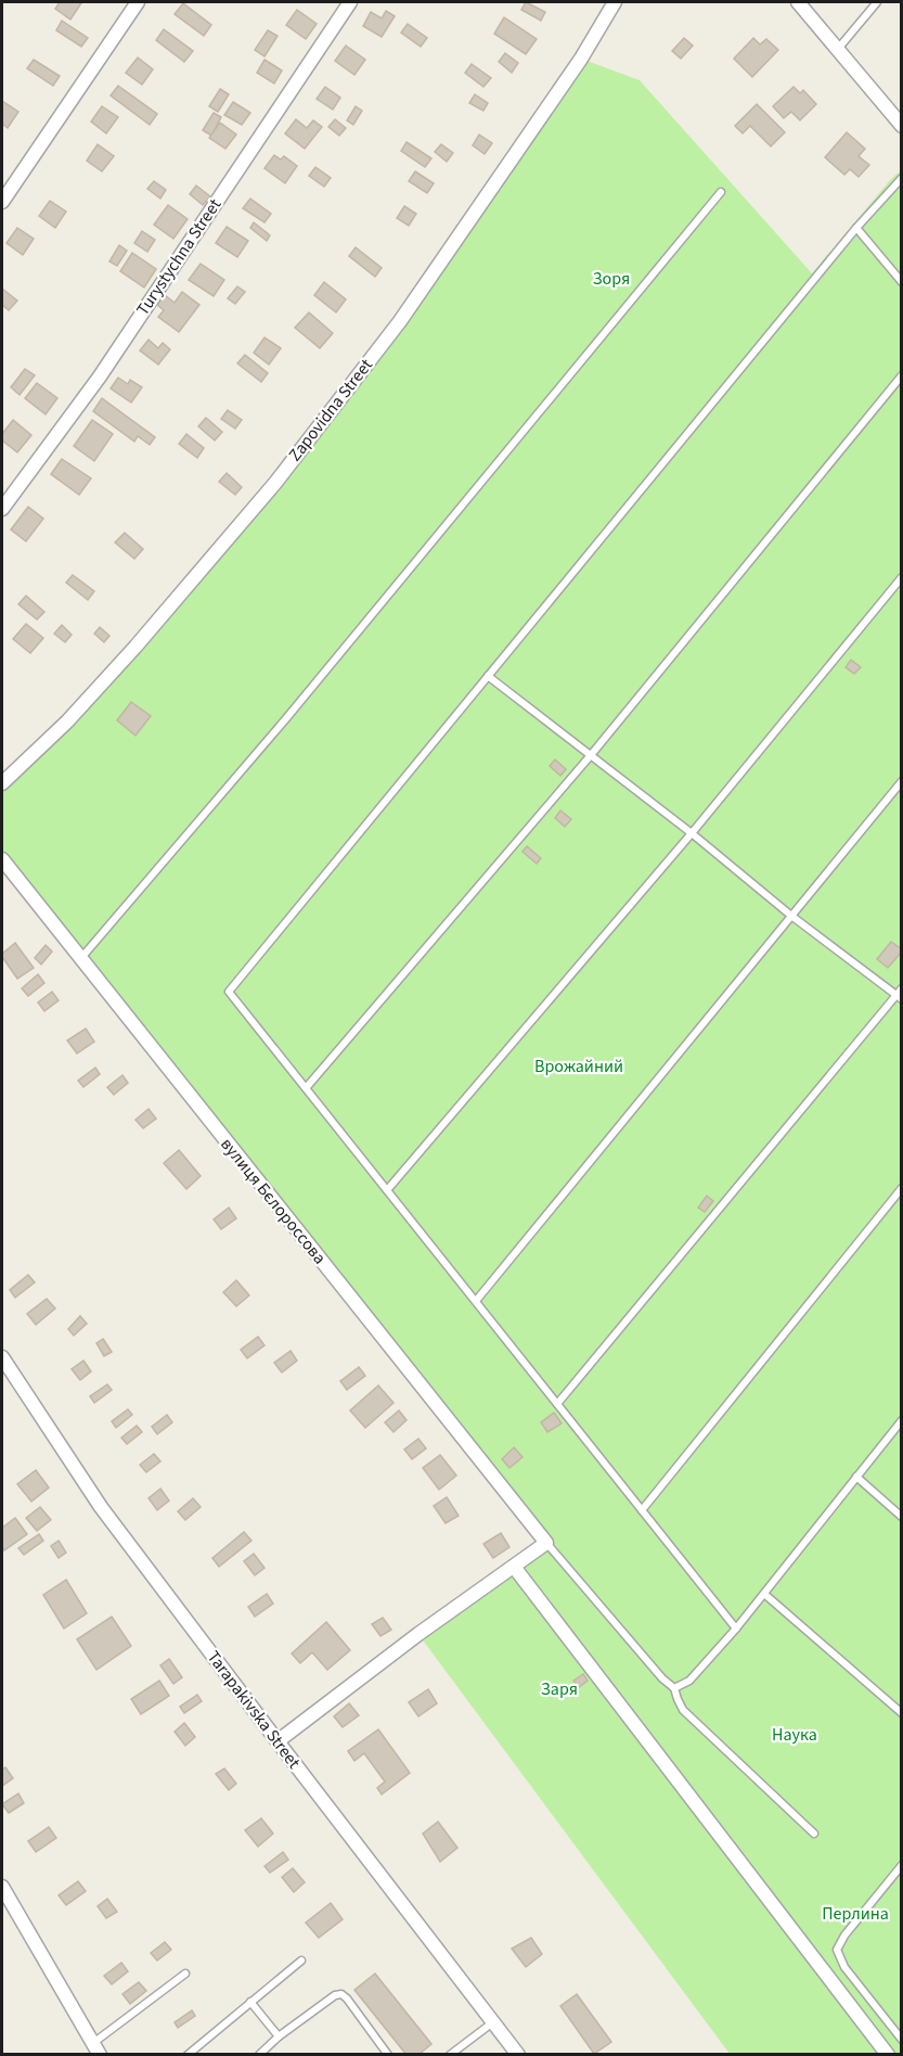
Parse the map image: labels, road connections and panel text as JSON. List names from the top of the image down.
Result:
{
  "streets": {
    "street": [
      "Turystychna Street",
      "Zapovidna Street",
      "вулиця Бєлороссова",
      "Tarapakivska Street"
    ]
  },
  "parks": [
    "Зоря",
    "Врожайний",
    "Заря",
    "Наука",
    "Перлина"
  ]
}
